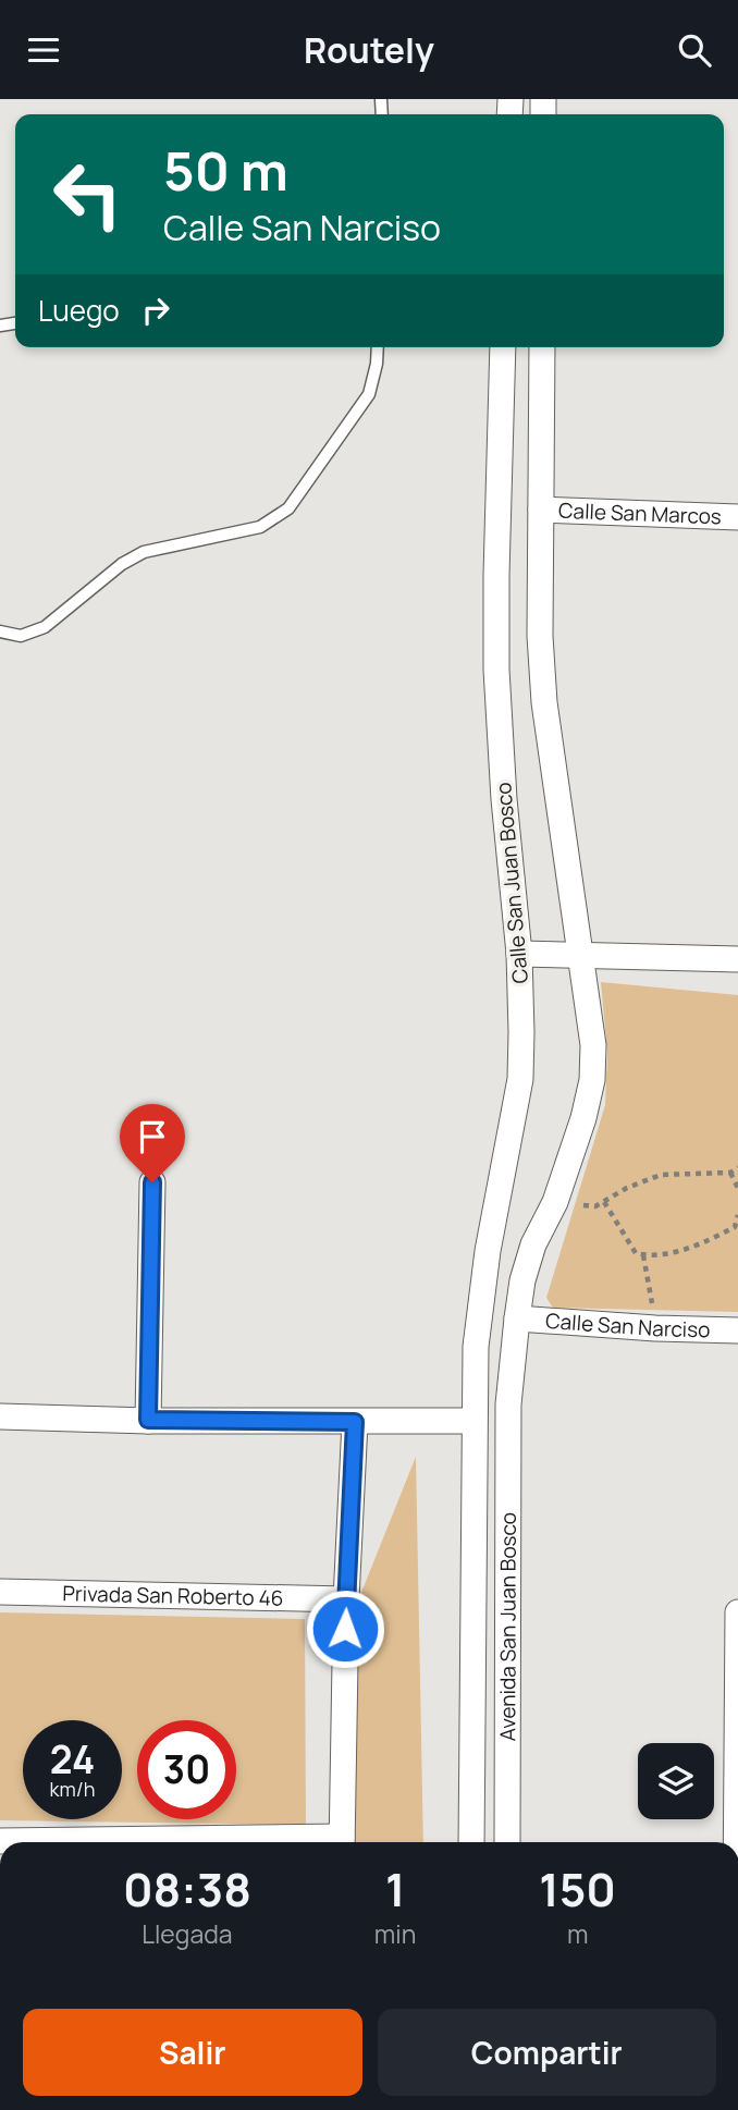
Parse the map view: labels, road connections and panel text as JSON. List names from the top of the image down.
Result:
{
  "streets": {
    "street": [
      "Calle San Marcos",
      "Calle San Juan Bosco",
      "Calle San Narciso",
      "Privada San Roberto 46",
      "Avenida San Juan Bosco"
    ]
  },
  "crossings": [
    ["Calle San Juan Bosco", "Avenida San Juan Bosco"]
  ],
  "page": {
    "header": "Routely",
    "turn": ["50 m", "Calle San Narciso"],
    "then": "Luego",
    "speed": "24 km/h",
    "limit": "30",
    "eta": [
      "08:38",
      "Llegada",
      "1",
      "min",
      "150",
      "m"
    ],
    "buttons": ["Salir", "Compartir"]
  }
}
